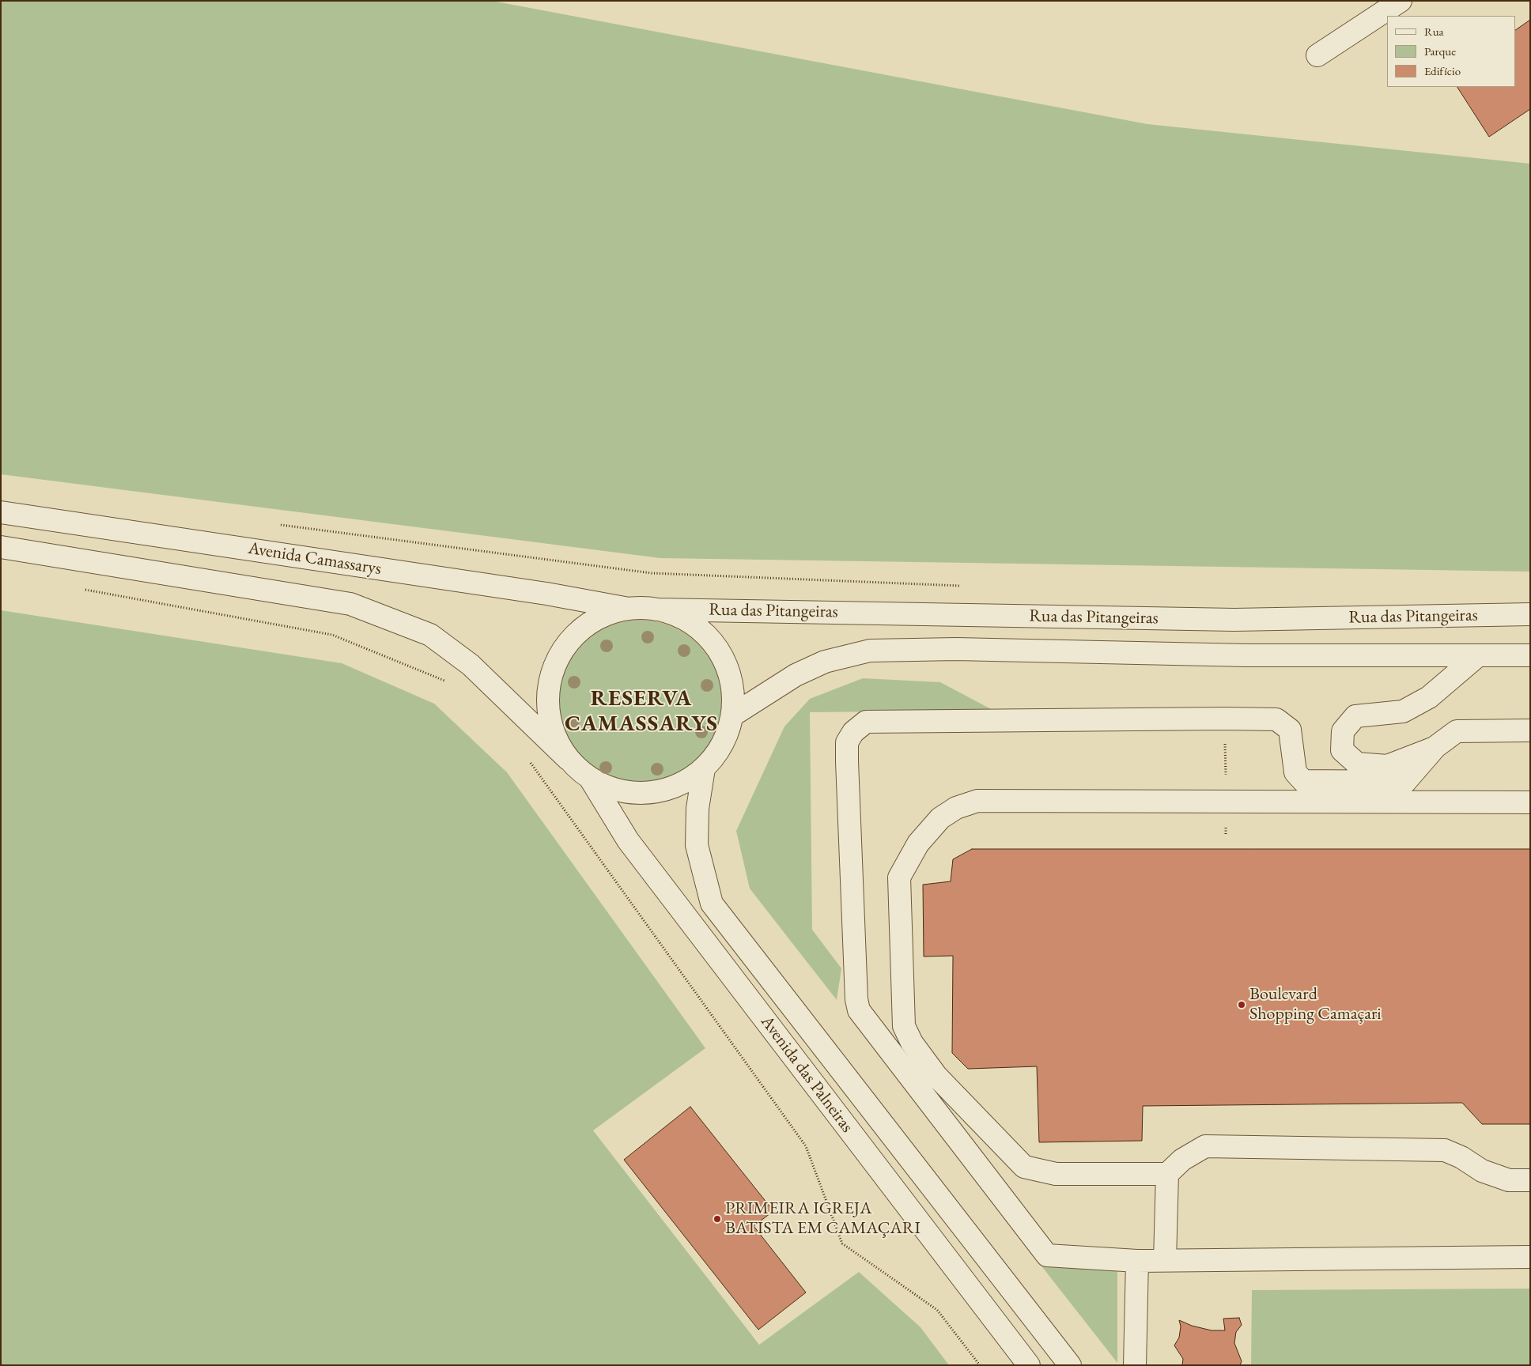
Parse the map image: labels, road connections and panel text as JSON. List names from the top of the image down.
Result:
{
  "streets": {
    "street": ["Avenida Camassarys", "Rua das Pitangeiras", "Avenida das Palneiras"]
  },
  "crossings": [
    ["Avenida Camassarys", "Rua das Pitangeiras"]
  ],
  "districts": ["RESERVA CAMASSARYS"],
  "places": ["Boulevard Shopping Camaçari", "PRIMEIRA IGREJA BATISTA EM CAMAÇARI"],
  "legend": ["Rua", "Parque", "Edifício"]
}
